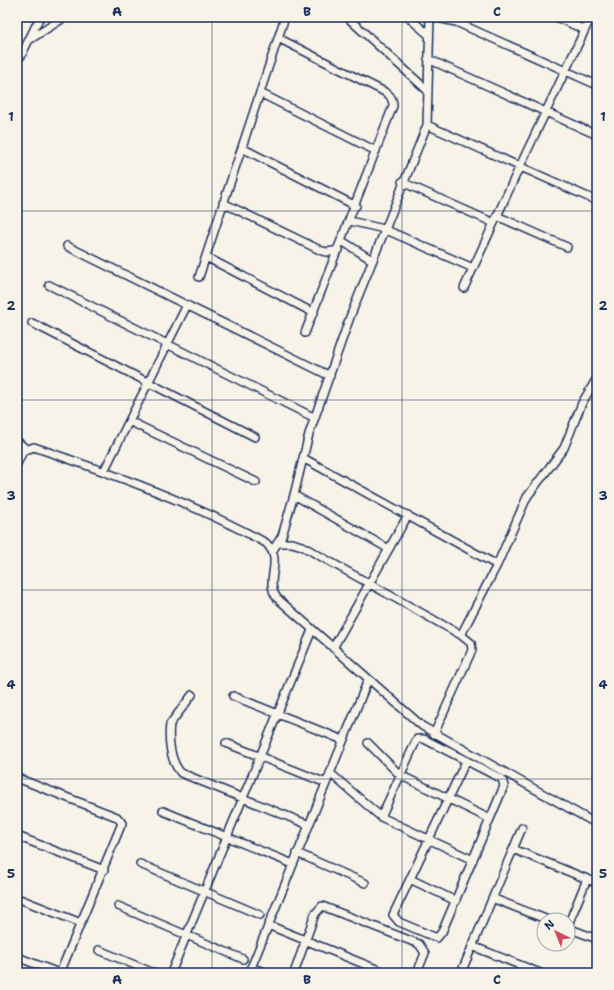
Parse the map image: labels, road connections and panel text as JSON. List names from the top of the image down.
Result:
{
  "north": "top left",
  "grid": {
    "columns": ["A", "B", "C"],
    "rows": [
      "1",
      "2",
      "3",
      "4",
      "5"
    ]
  }
}
